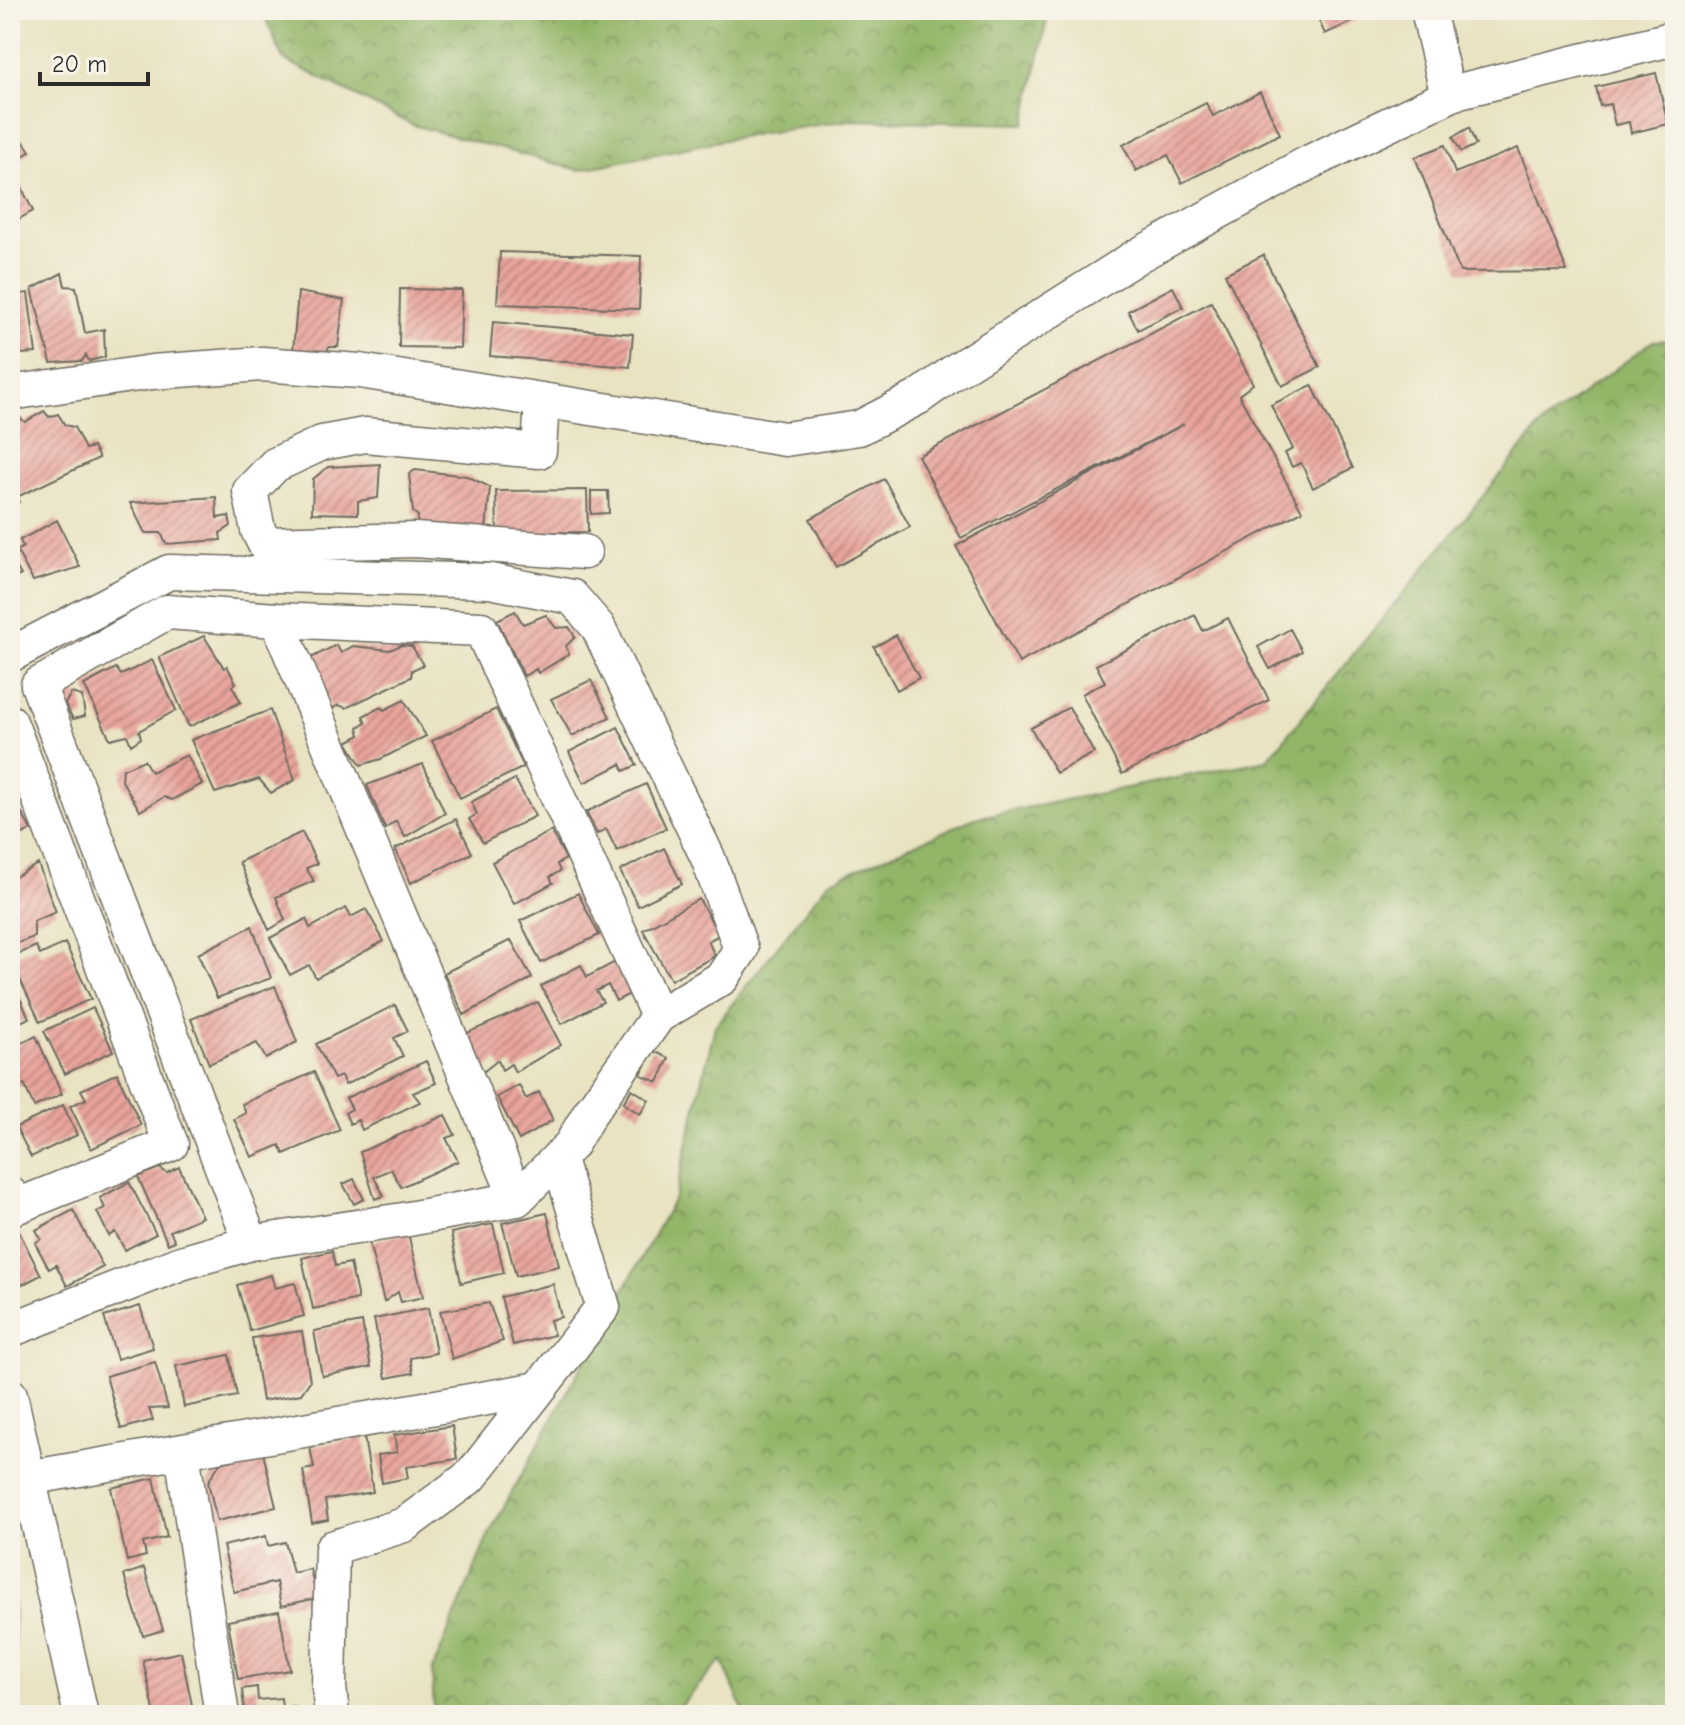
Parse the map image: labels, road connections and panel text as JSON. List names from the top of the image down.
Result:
{
  "scale_bar": "20 m"
}
